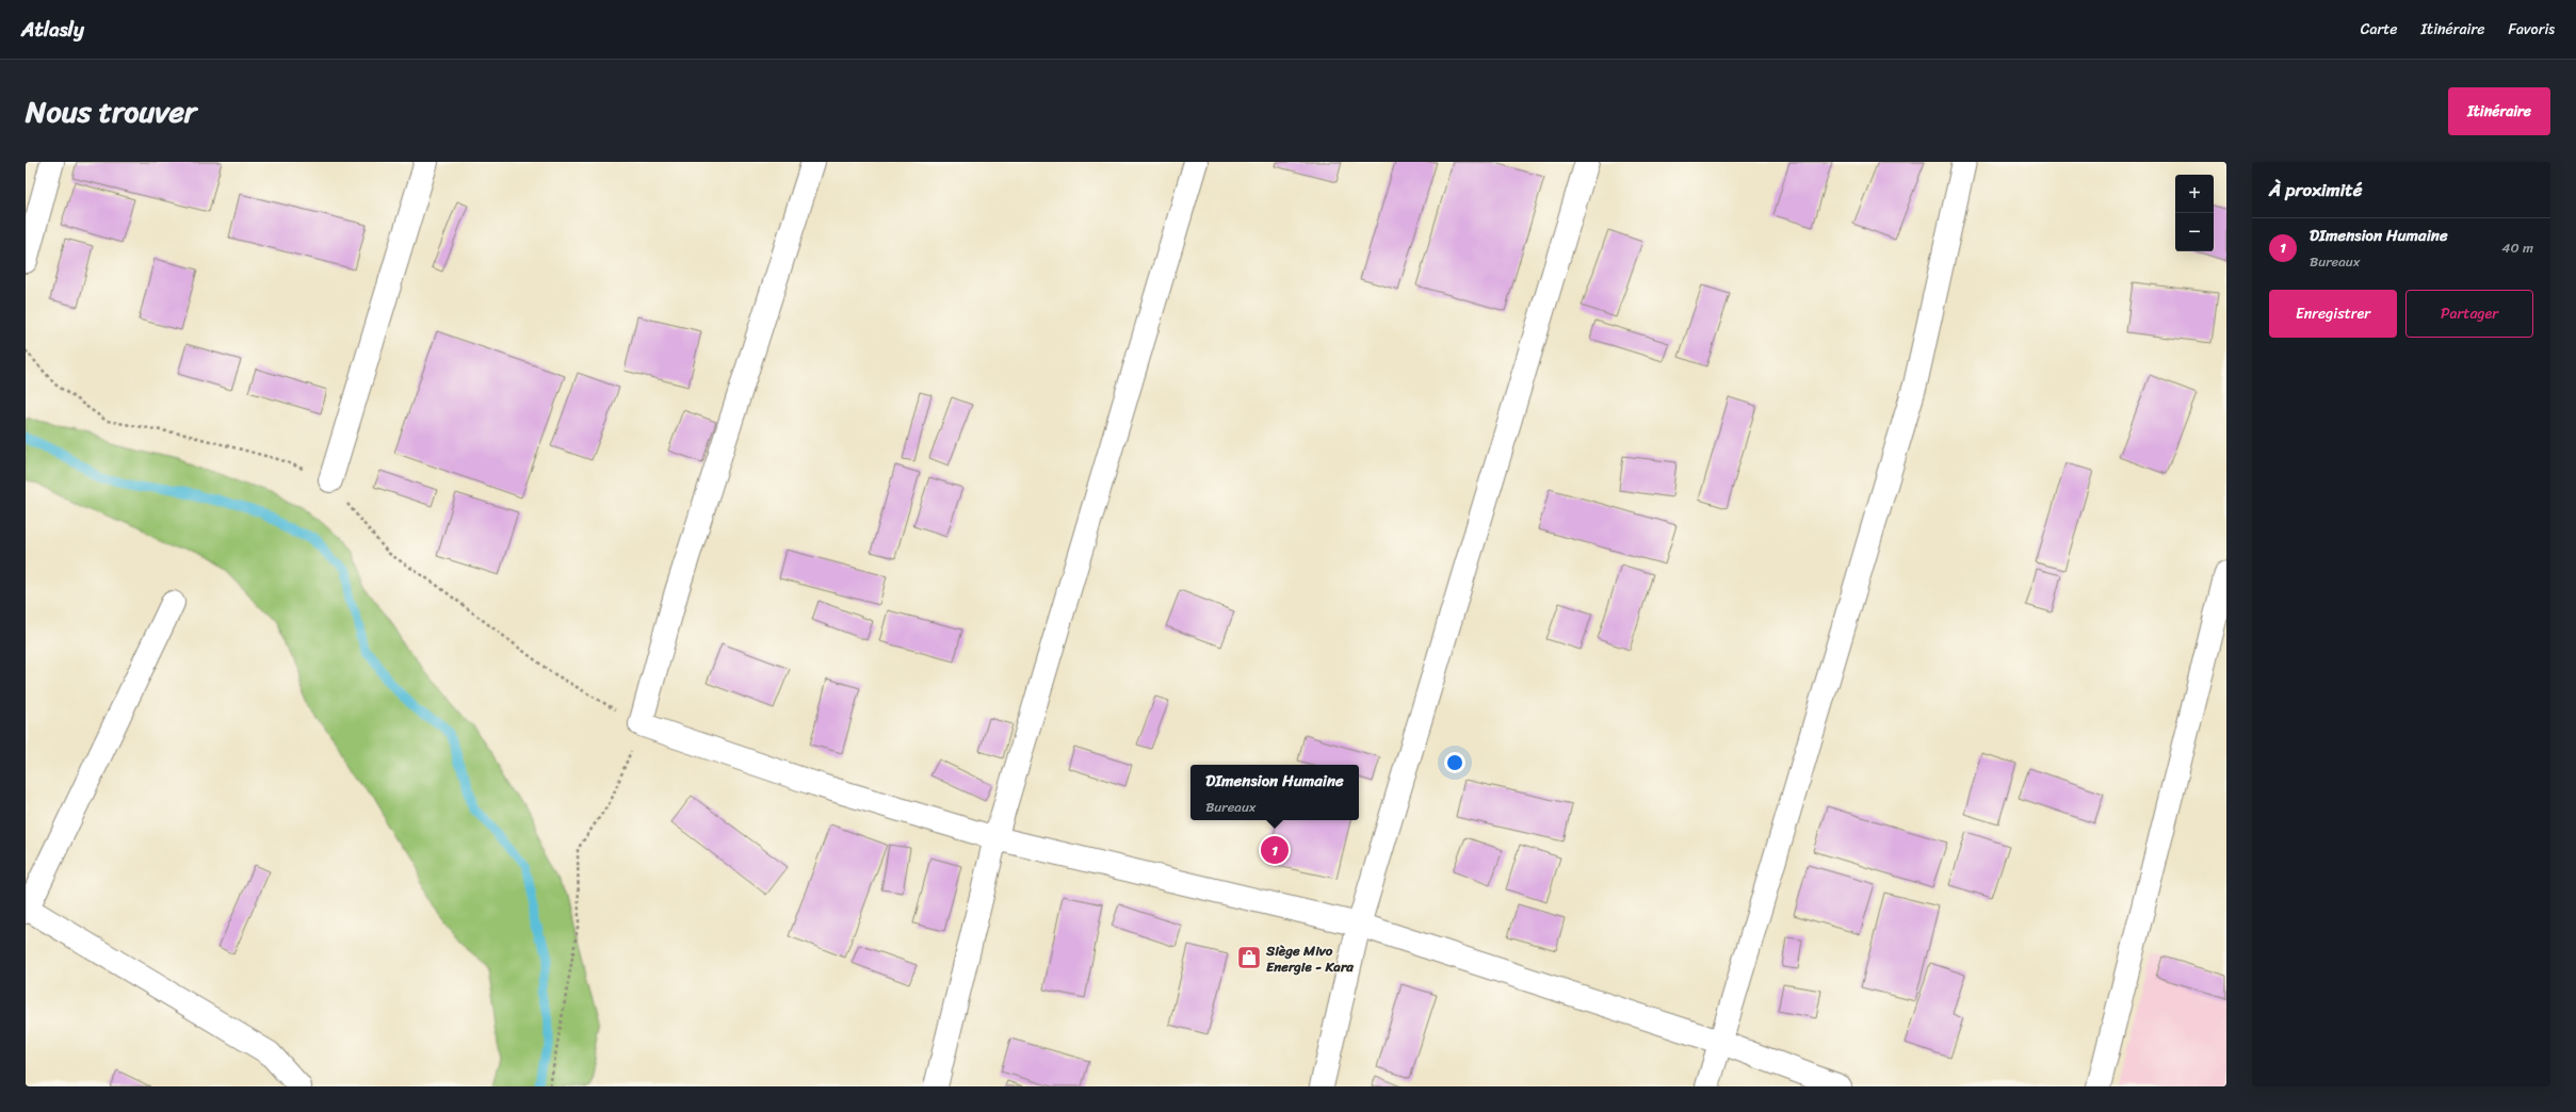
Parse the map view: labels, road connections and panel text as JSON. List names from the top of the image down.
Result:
{
  "places": {
    "shop": ["Siège Mivo Energie - Kara"]
  },
  "page": {
    "header": "Atlasly",
    "nav": ["Carte", "Itinéraire", "Favoris"],
    "title": "Nous trouver",
    "buttons": [
      "Itinéraire",
      ["Enregistrer", "Partager"]
    ],
    "heading": "À proximité",
    "map_buttons": ["+", "−"],
    "list": [
      {
        "mark": "1",
        "name": "DImension Humaine",
        "note": "Bureaux",
        "value": "40 m"
      }
    ],
    "popup": ["DImension Humaine", "Bureaux"],
    "pins": "1"
  }
}
